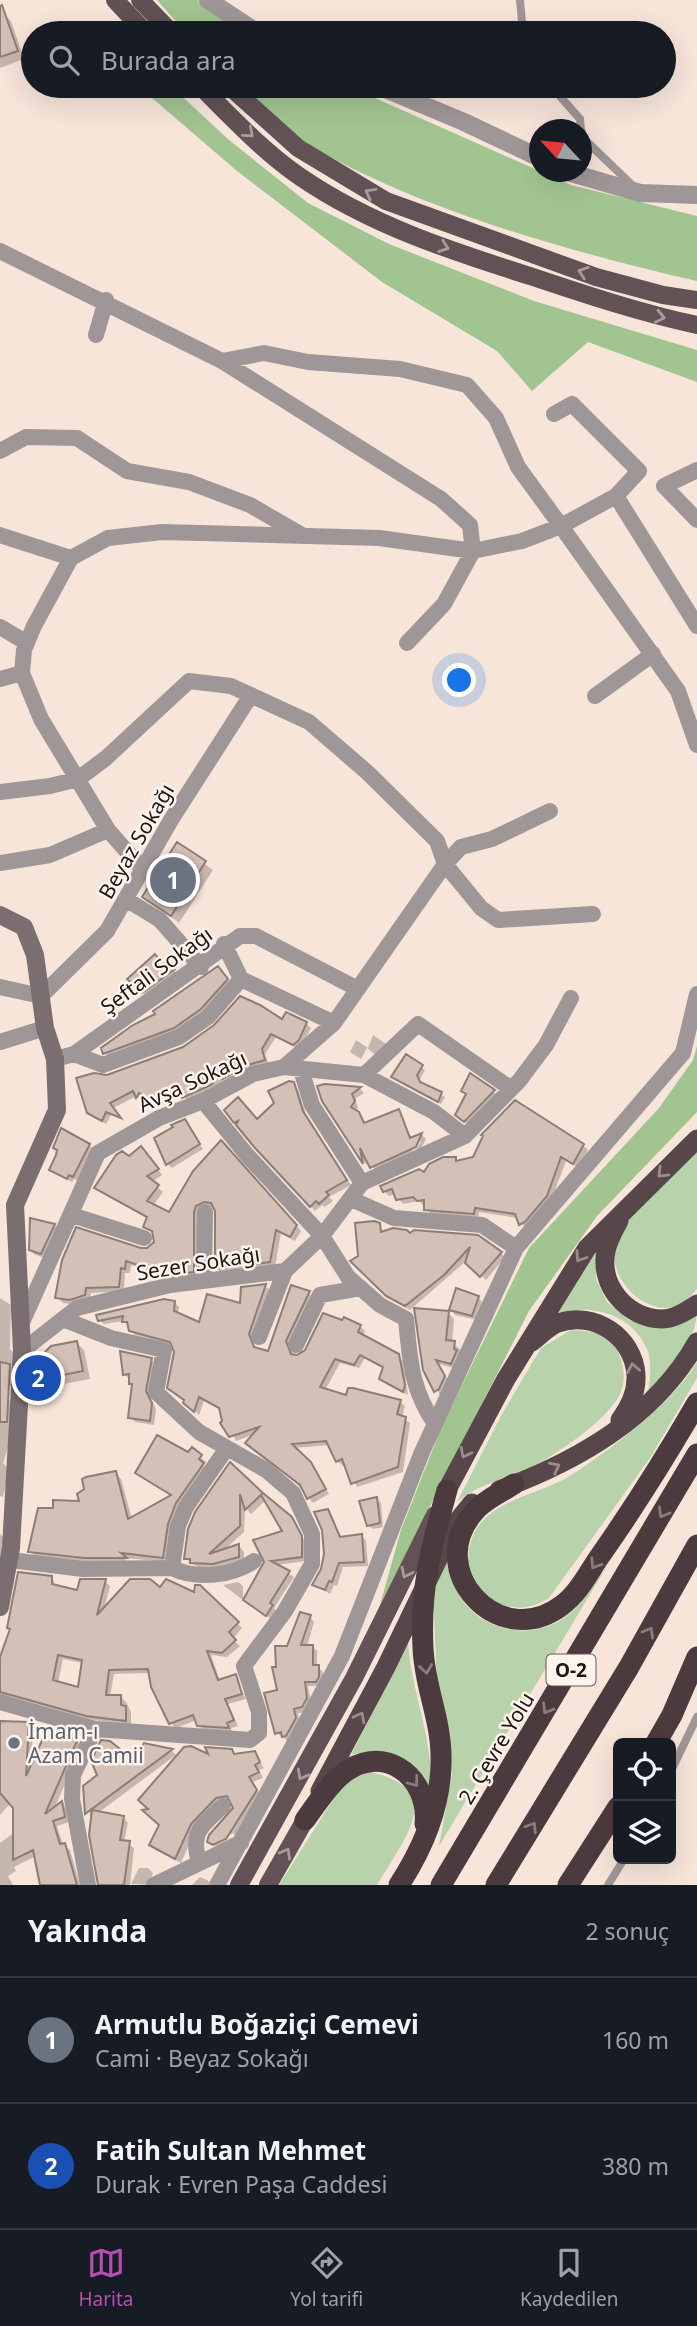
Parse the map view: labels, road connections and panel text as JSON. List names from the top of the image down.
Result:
{
  "streets": {
    "highway": ["O-2", "2. Çevre Yolu"],
    "street": [
      "Beyaz Sokağı",
      "Şeftali Sokağı",
      "Avşa Sokağı",
      "Sezer Sokağı"
    ]
  },
  "crossings": [
    ["Şeftali Sokağı", "Avşa Sokağı"]
  ],
  "places": ["İmam-ı Azam Camii"],
  "north": "top left",
  "page": {
    "search": "Burada ara",
    "pins": ["1", "2"],
    "heading": ["Yakında", "2 sonuç"],
    "list": [
      {
        "mark": "1",
        "name": "Armutlu Boğaziçi Cemevi",
        "note": "Cami · Beyaz Sokağı",
        "value": "160 m"
      },
      {
        "mark": "2",
        "name": "Fatih Sultan Mehmet",
        "note": "Durak · Evren Paşa Caddesi",
        "value": "380 m"
      }
    ],
    "nav": ["Harita", "Yol tarifi", "Kaydedilen"]
  }
}
